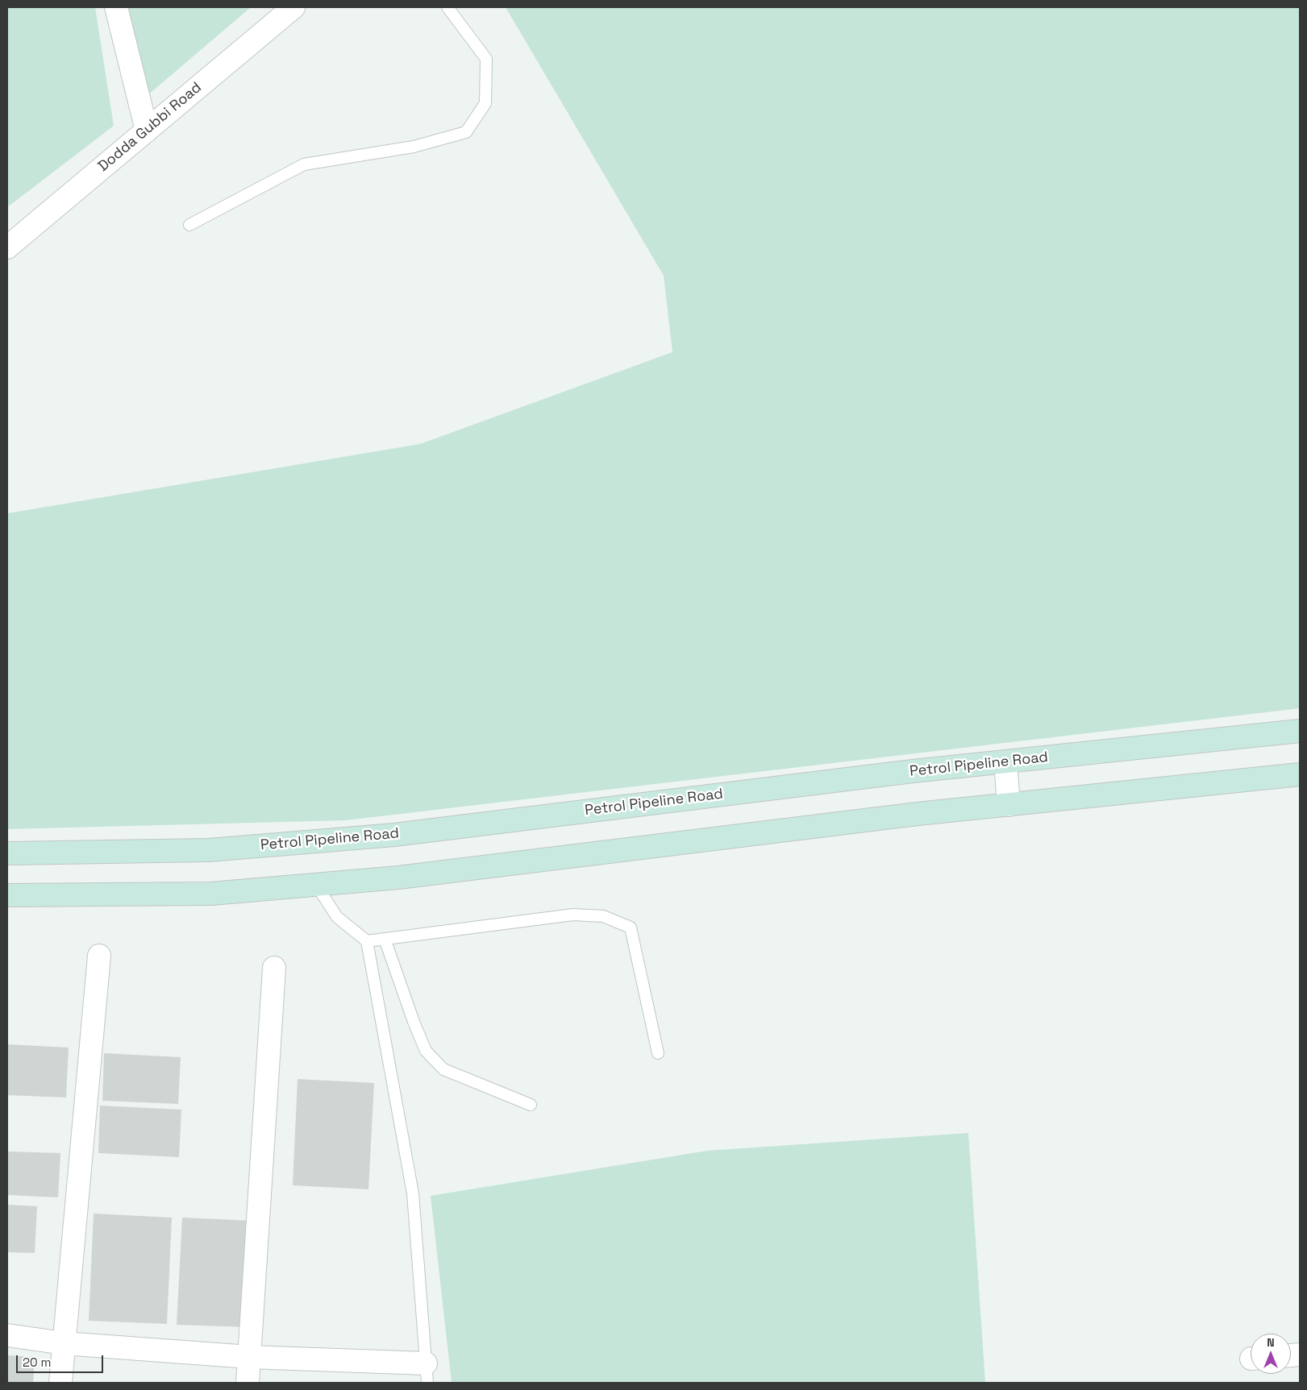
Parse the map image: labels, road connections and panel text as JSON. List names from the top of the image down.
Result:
{
  "streets": {
    "main road": ["Petrol Pipeline Road"],
    "street": ["Dodda Gubbi Road"]
  },
  "scale_bar": "20 m",
  "north": "top"
}
